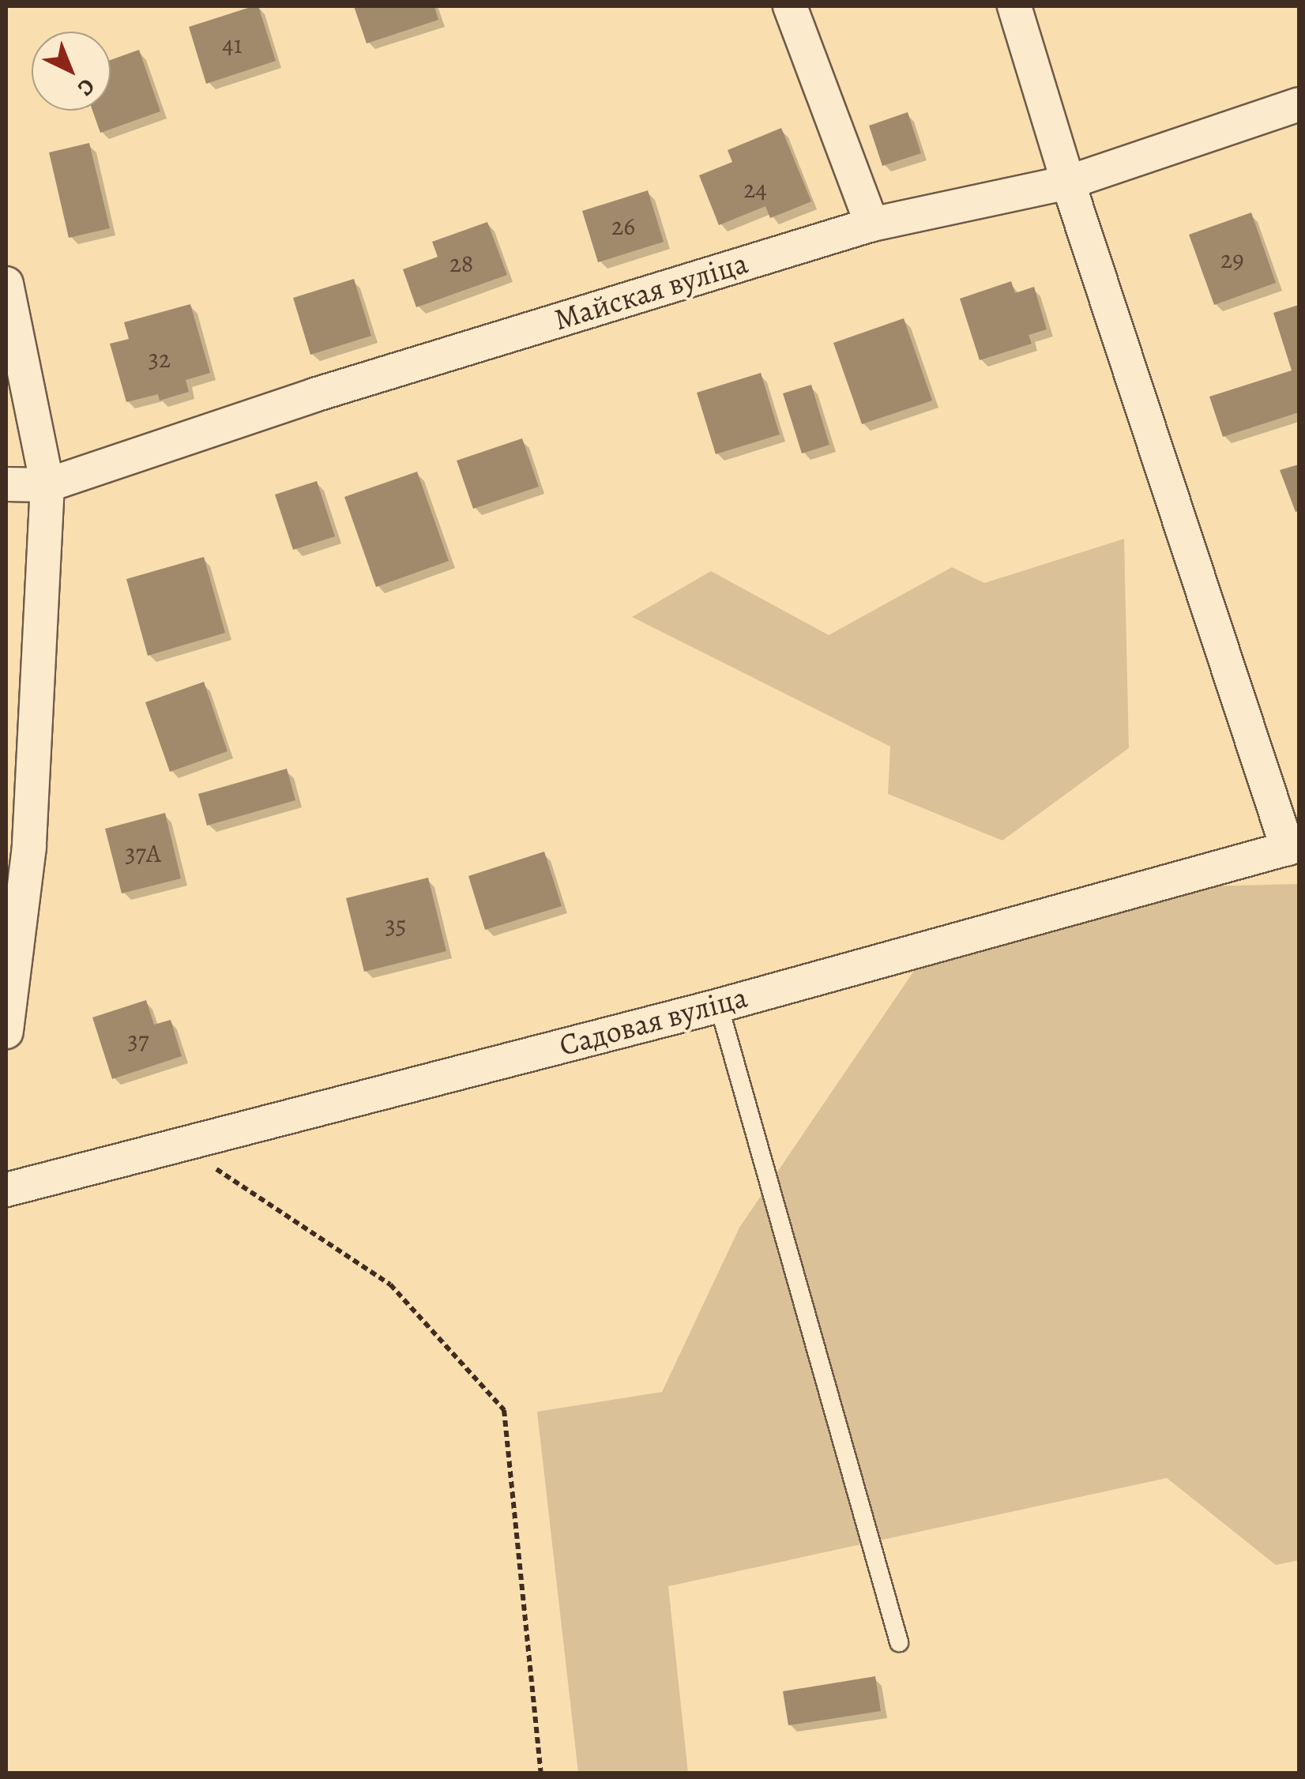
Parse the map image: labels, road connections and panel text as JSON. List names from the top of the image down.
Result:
{
  "streets": {
    "street": ["Майская вуліца", "Садовая вуліца"]
  },
  "house_numbers": [
    "41",
    "24",
    "26",
    "29",
    "28",
    "32",
    "37А",
    "35",
    "37"
  ],
  "north": "bottom right"
}
